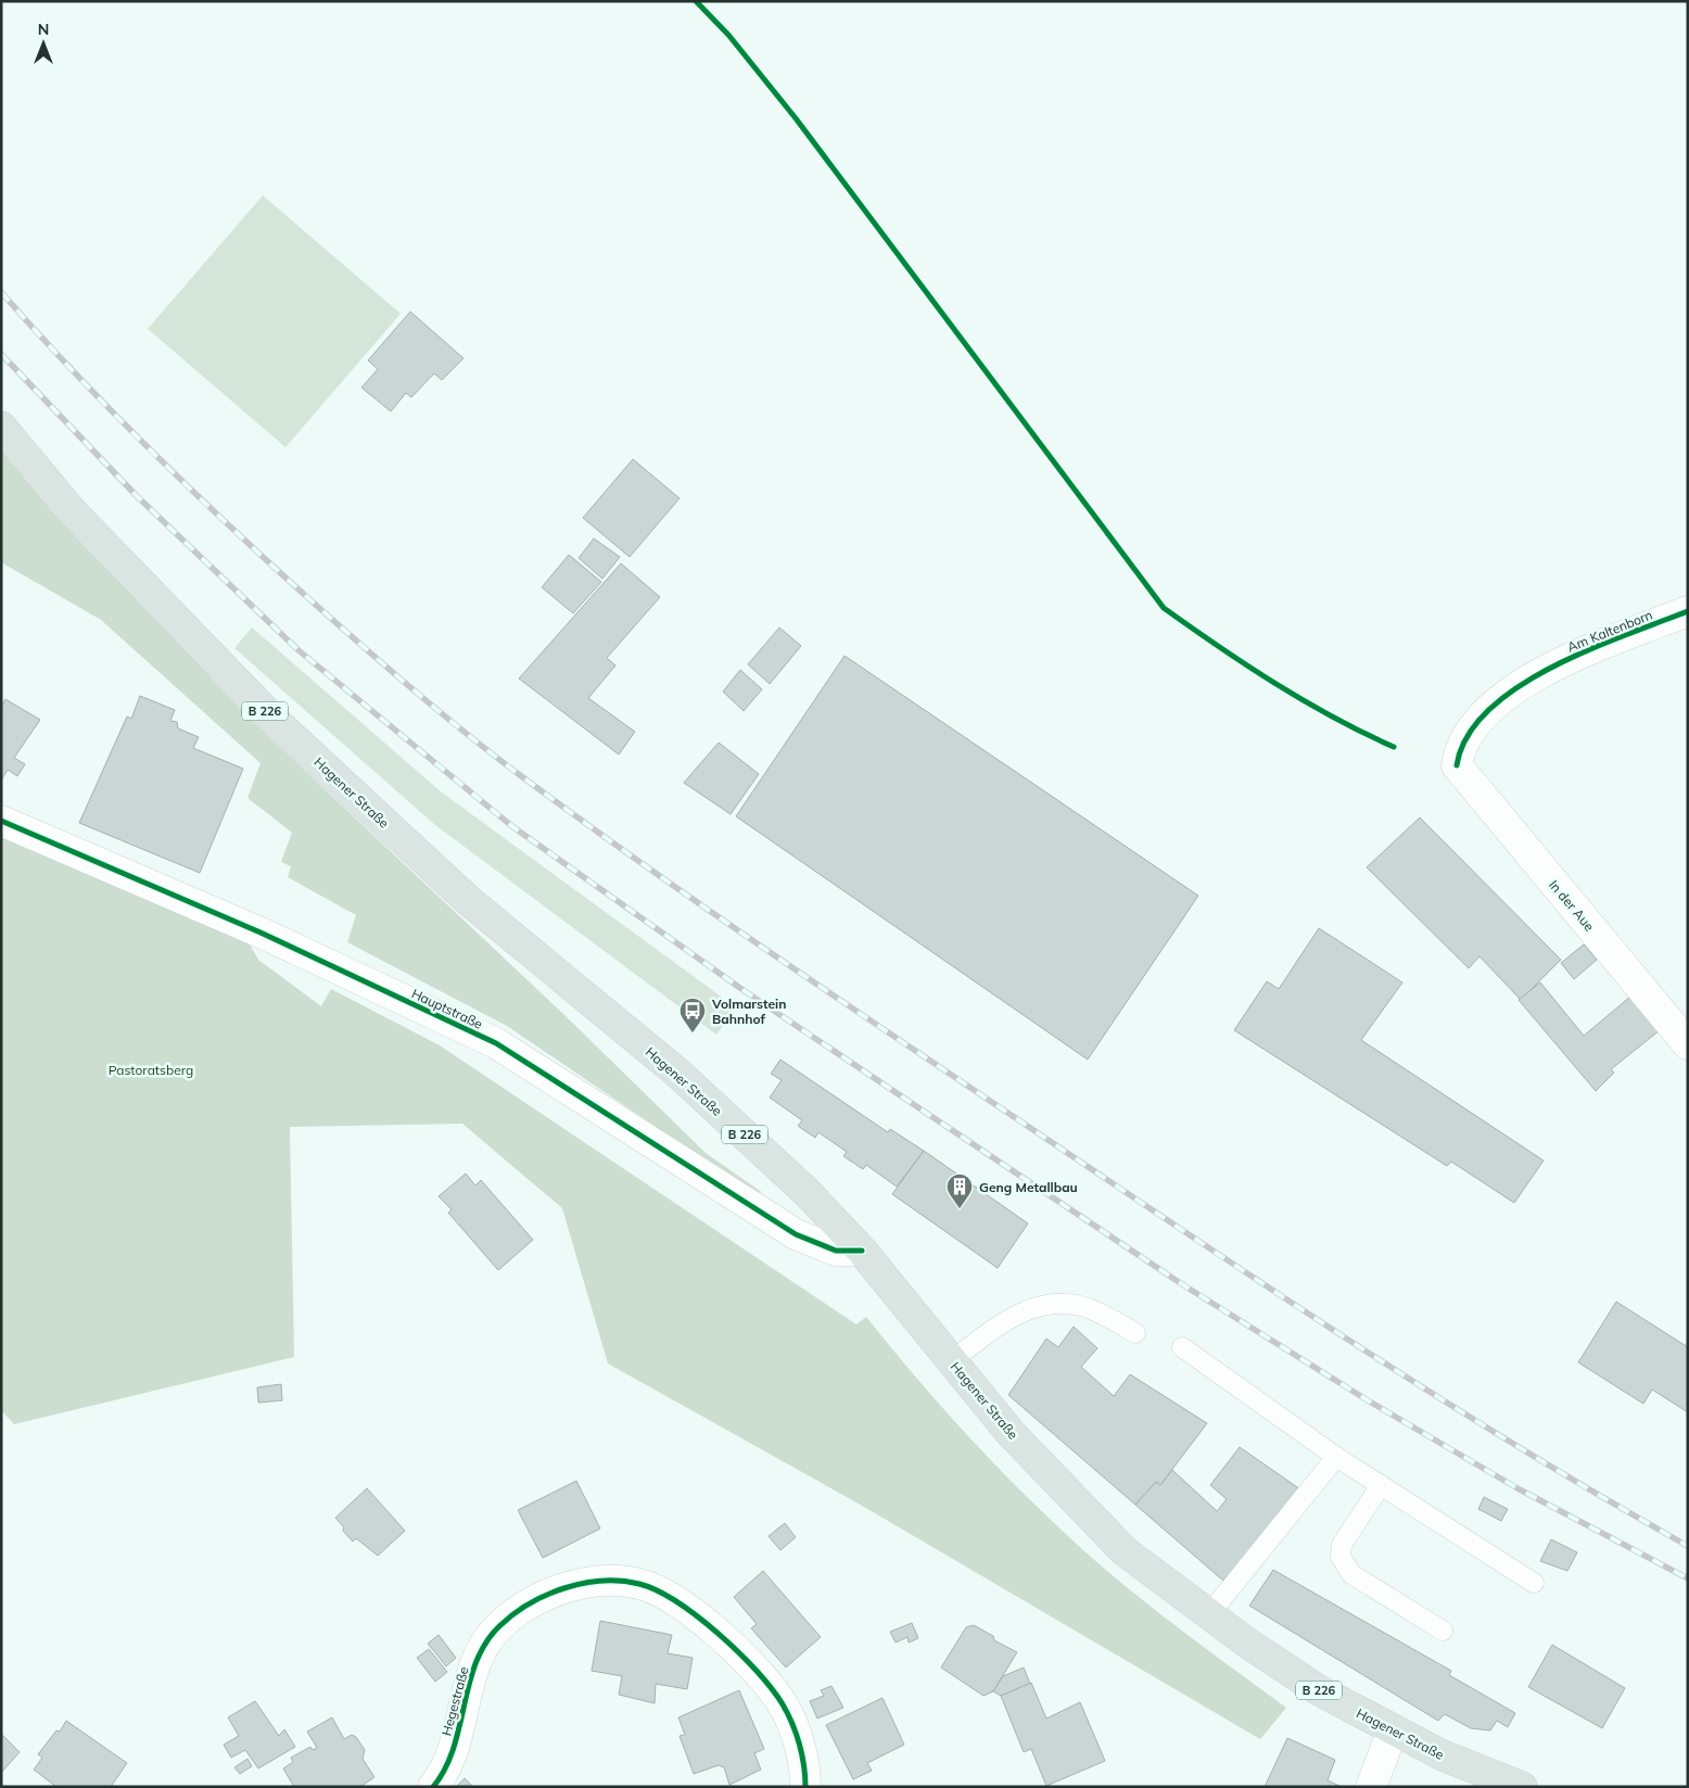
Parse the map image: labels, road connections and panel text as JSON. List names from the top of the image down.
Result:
{
  "streets": {
    "main road": ["B 226", "Hagener Straße"],
    "street": [
      "Am Kaltenborn",
      "In der Aue",
      "Hauptstraße",
      "Hegestraße"
    ]
  },
  "crossings": [
    ["Am Kaltenborn", "In der Aue"],
    ["Hagener Straße", "Hauptstraße"]
  ],
  "parks": ["Pastoratsberg"],
  "places": {
    "bus stop": ["Volmarstein Bahnhof"],
    "building": ["Geng Metallbau"]
  },
  "north": "top"
}
